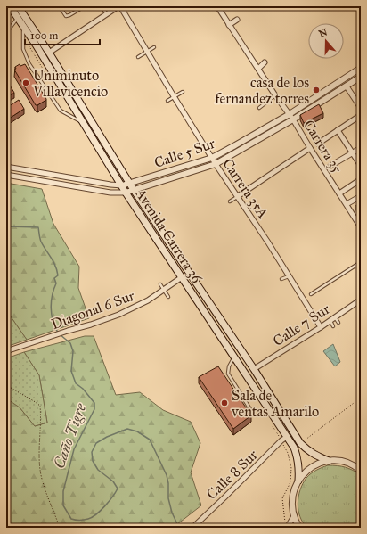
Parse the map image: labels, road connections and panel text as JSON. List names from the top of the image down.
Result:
{
  "streets": {
    "main road": ["Avenida Carrera 36"],
    "street": [
      "Carrera 35",
      "Calle 5 Sur",
      "Carrera 35A",
      "Diagonal 6 Sur",
      "Calle 7 Sur",
      "Calle 8 Sur"
    ]
  },
  "crossings": [
    ["Carrera 35", "Calle 5 Sur"],
    ["Calle 5 Sur", "Carrera 35A"],
    ["Calle 5 Sur", "Avenida Carrera 36"],
    ["Carrera 35A", "Calle 7 Sur"],
    ["Avenida Carrera 36", "Diagonal 6 Sur"],
    ["Avenida Carrera 36", "Calle 7 Sur"],
    ["Avenida Carrera 36", "Calle 8 Sur"]
  ],
  "water": ["Caño Tigre"],
  "places": ["Uniminuto Villavicencio", "casa de los fernandez torres", "Sala de ventas Amarilo"],
  "scale_bar": "100 m",
  "north": "top"
}
